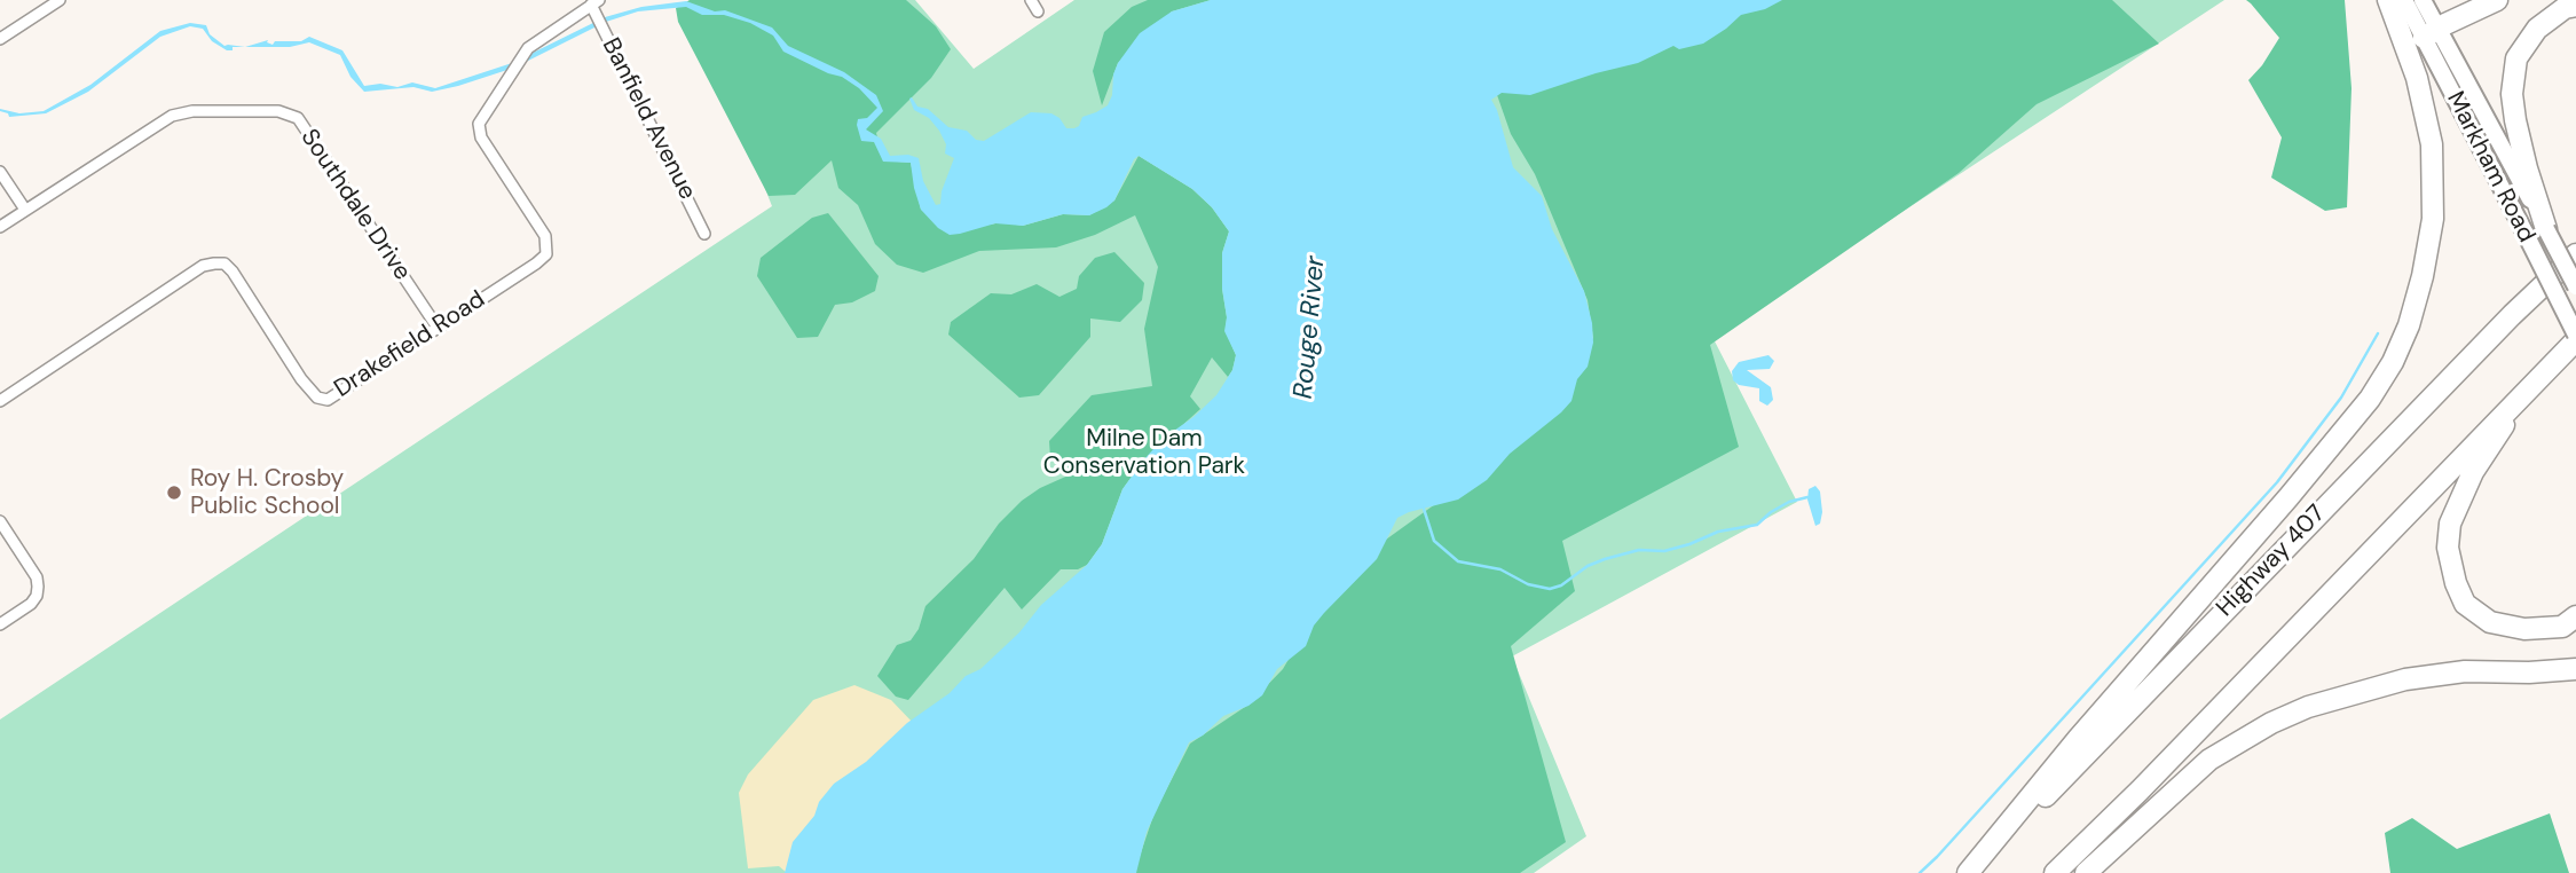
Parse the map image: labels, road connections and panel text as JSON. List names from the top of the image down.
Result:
{
  "streets": {
    "highway": ["Highway 407"],
    "main road": ["Markham Road"],
    "street": ["Banfield Avenue", "Southdale Drive", "Drakefield Road"]
  },
  "crossings": [
    ["Banfield Avenue", "Drakefield Road"],
    ["Southdale Drive", "Drakefield Road"]
  ],
  "water": ["Rouge River"],
  "parks": ["Milne Dam Conservation Park"],
  "places": ["Roy H. Crosby Public School"]
}
